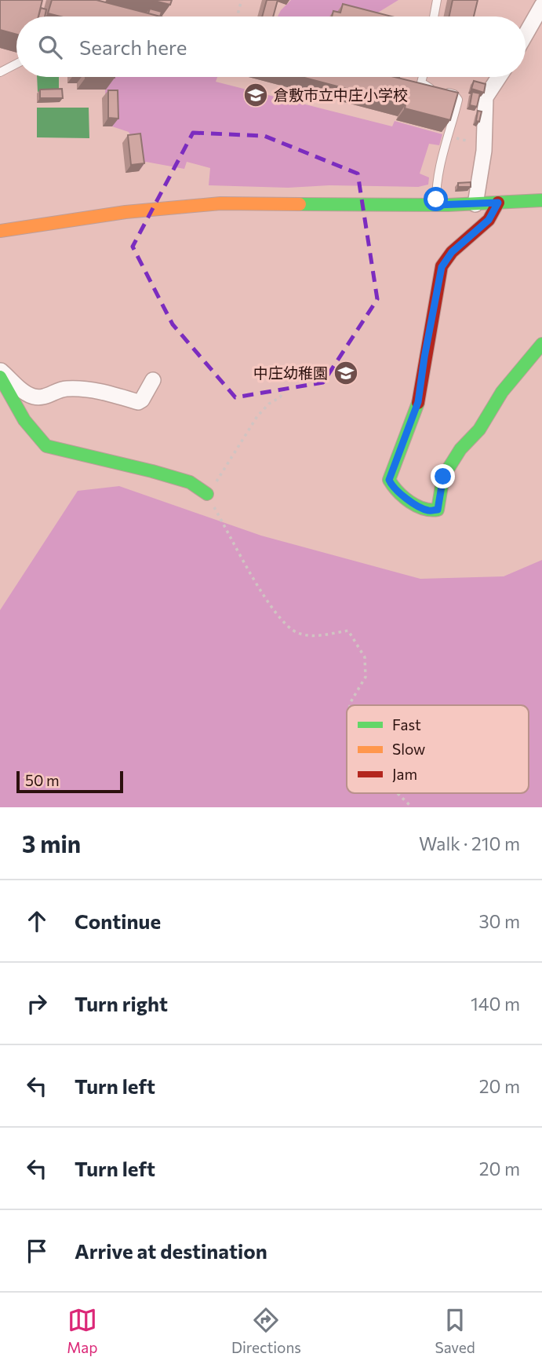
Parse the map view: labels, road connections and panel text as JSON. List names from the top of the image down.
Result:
{
  "places": {
    "school or university": ["倉敷市立中庄小学校", "中庄幼稚園"]
  },
  "legend": ["Fast", "Slow", "Jam"],
  "scale_bar": "50 m",
  "page": {
    "search": "Search here",
    "scale": "50 m",
    "heading": ["3 min", "Walk · 210 m"],
    "list": [
      ["Continue", "30 m"],
      ["Turn right", "140 m"],
      ["Turn left", "20 m"],
      ["Turn left", "20 m"],
      "Arrive at destination"
    ],
    "nav": ["Map", "Directions", "Saved"]
  }
}
